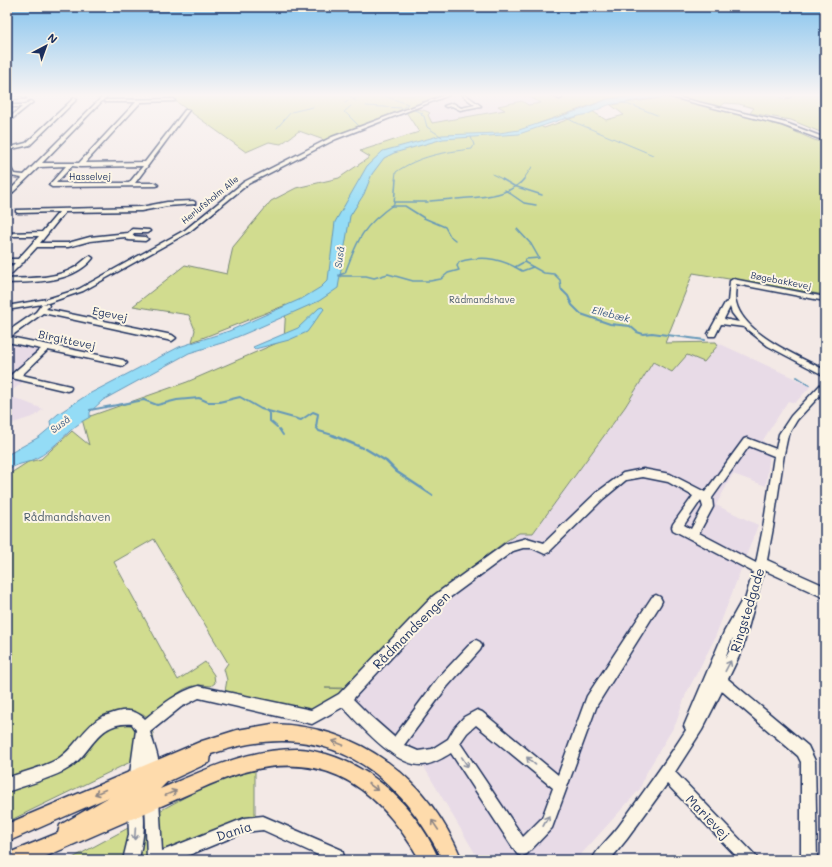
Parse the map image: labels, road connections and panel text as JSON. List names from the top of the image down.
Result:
{
  "streets": {
    "street": [
      "Hasselvej",
      "Herlufsholm Alle",
      "Bøgebakkevej",
      "Egevej",
      "Birgittevej",
      "Ringstedgade",
      "Rådmandsengen",
      "Marievej",
      "Dania"
    ]
  },
  "crossings": [
    ["Ringstedgade", "Marievej"]
  ],
  "water": ["Suså", "Ellebæk"],
  "parks": ["Rådmandshave", "Rådmandshaven"],
  "north": "top right"
}
